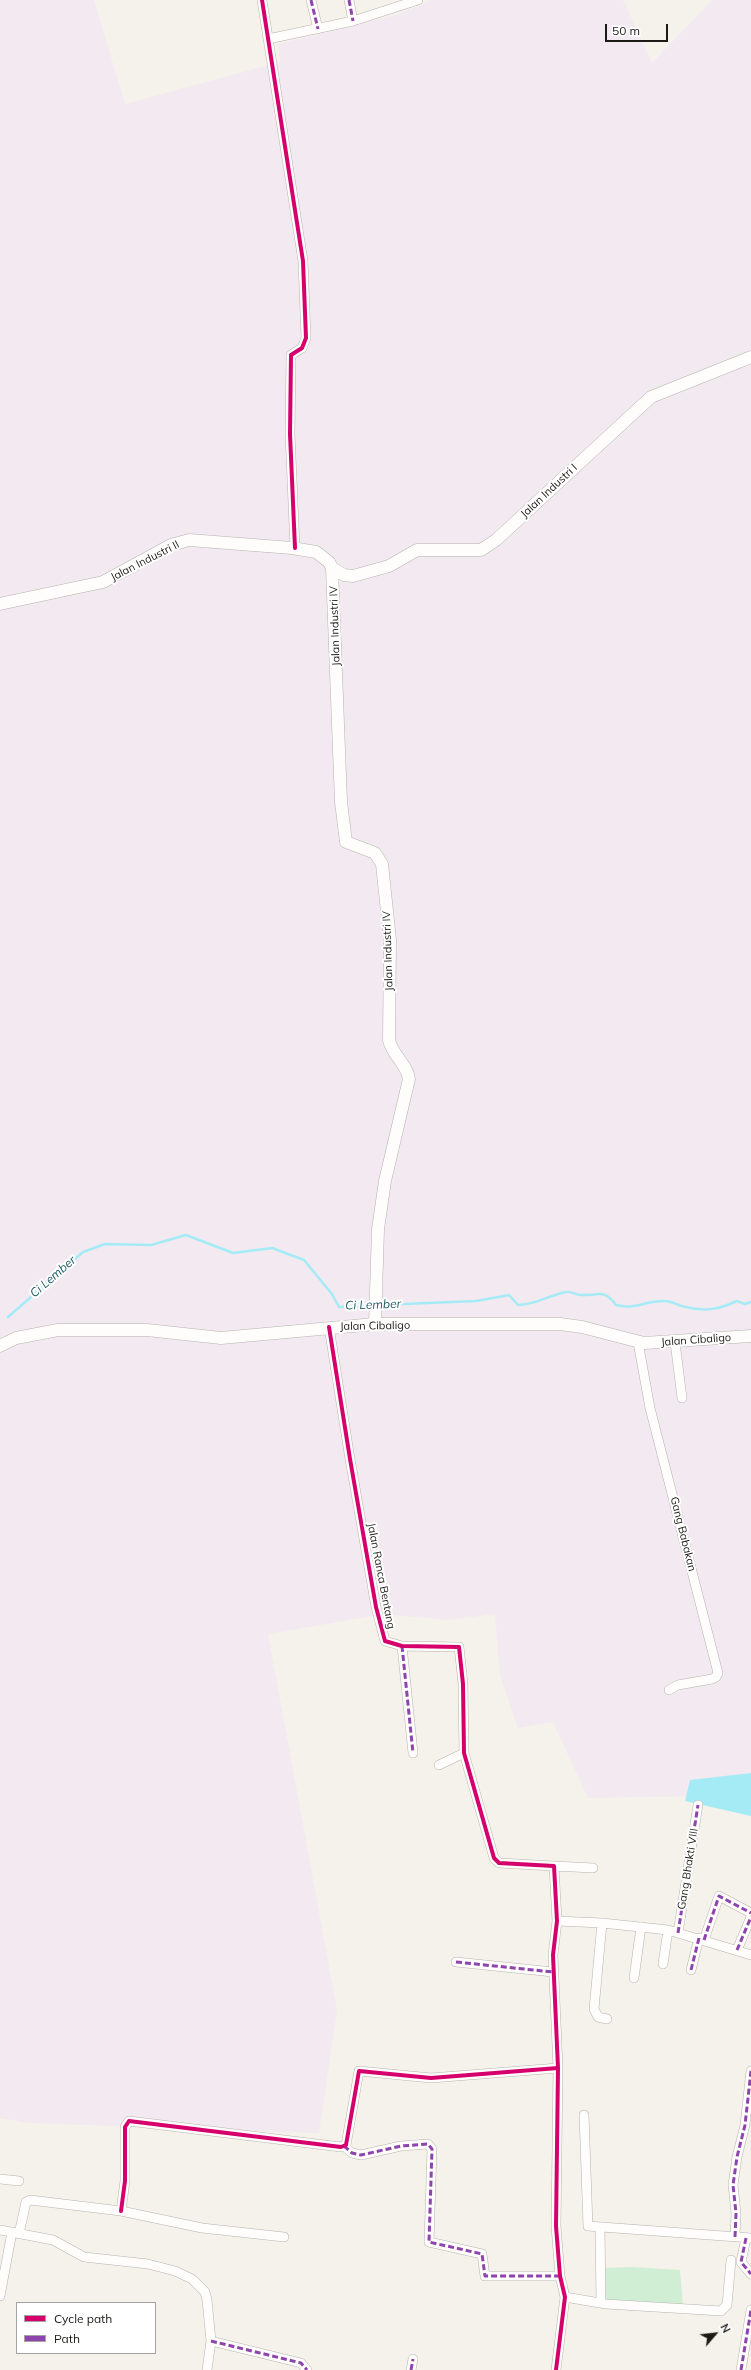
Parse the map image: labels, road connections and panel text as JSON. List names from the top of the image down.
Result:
{
  "streets": {
    "main road": [
      "Jalan Industri I",
      "Jalan Industri II",
      "Jalan Industri IV",
      "Jalan Cibaligo"
    ],
    "street": ["Gang Babakan", "Jalan Ranca Bentang", "Gang Bhakti VIII"]
  },
  "crossings": [
    ["Jalan Industri I", "Jalan Industri II"],
    ["Jalan Industri I", "Jalan Industri IV"],
    ["Jalan Industri II", "Jalan Industri IV"],
    ["Jalan Industri IV", "Jalan Cibaligo"],
    ["Jalan Cibaligo", "Gang Babakan"],
    ["Jalan Cibaligo", "Jalan Ranca Bentang"]
  ],
  "water": ["Ci Lember"],
  "legend": ["Cycle path", "Path"],
  "scale_bar": "50 m",
  "north": "top right"
}
